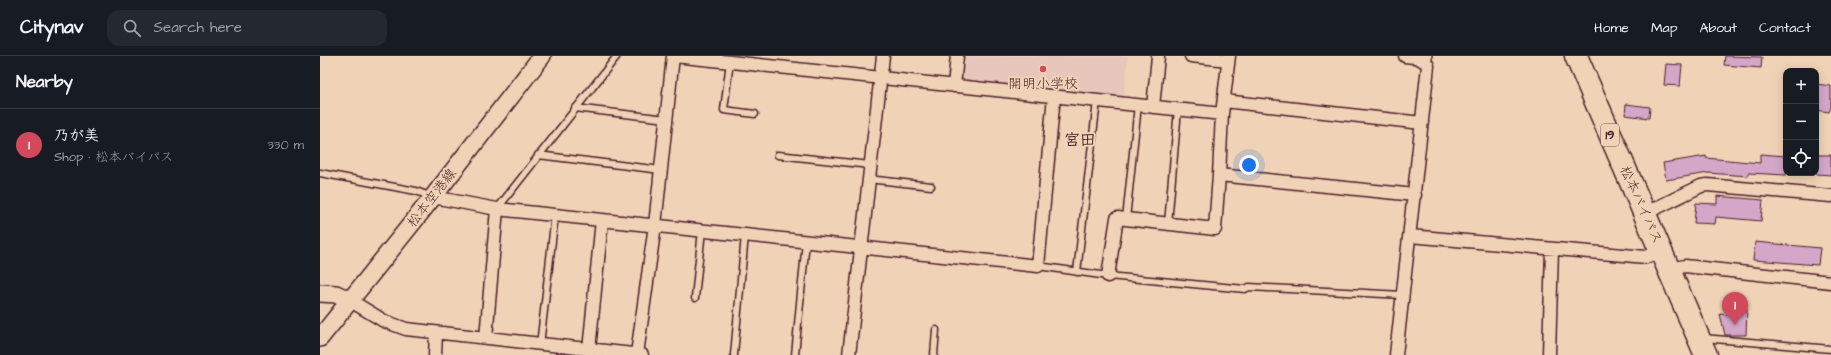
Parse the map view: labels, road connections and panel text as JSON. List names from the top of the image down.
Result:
{
  "streets": {
    "highway": ["19", "松本バイパス"],
    "main road": ["松本空港線"]
  },
  "districts": ["宮田"],
  "places": ["開明小学校"],
  "page": {
    "header": "Citynav",
    "search": "Search here",
    "nav": [
      "Home",
      "Map",
      "About",
      "Contact"
    ],
    "heading": "Nearby",
    "map_buttons": ["+", "−"],
    "list": [
      {
        "mark": "1",
        "name": "乃が美",
        "note": "Shop · 松本バイパス",
        "value": "330 m"
      }
    ],
    "pins": "1"
  }
}
